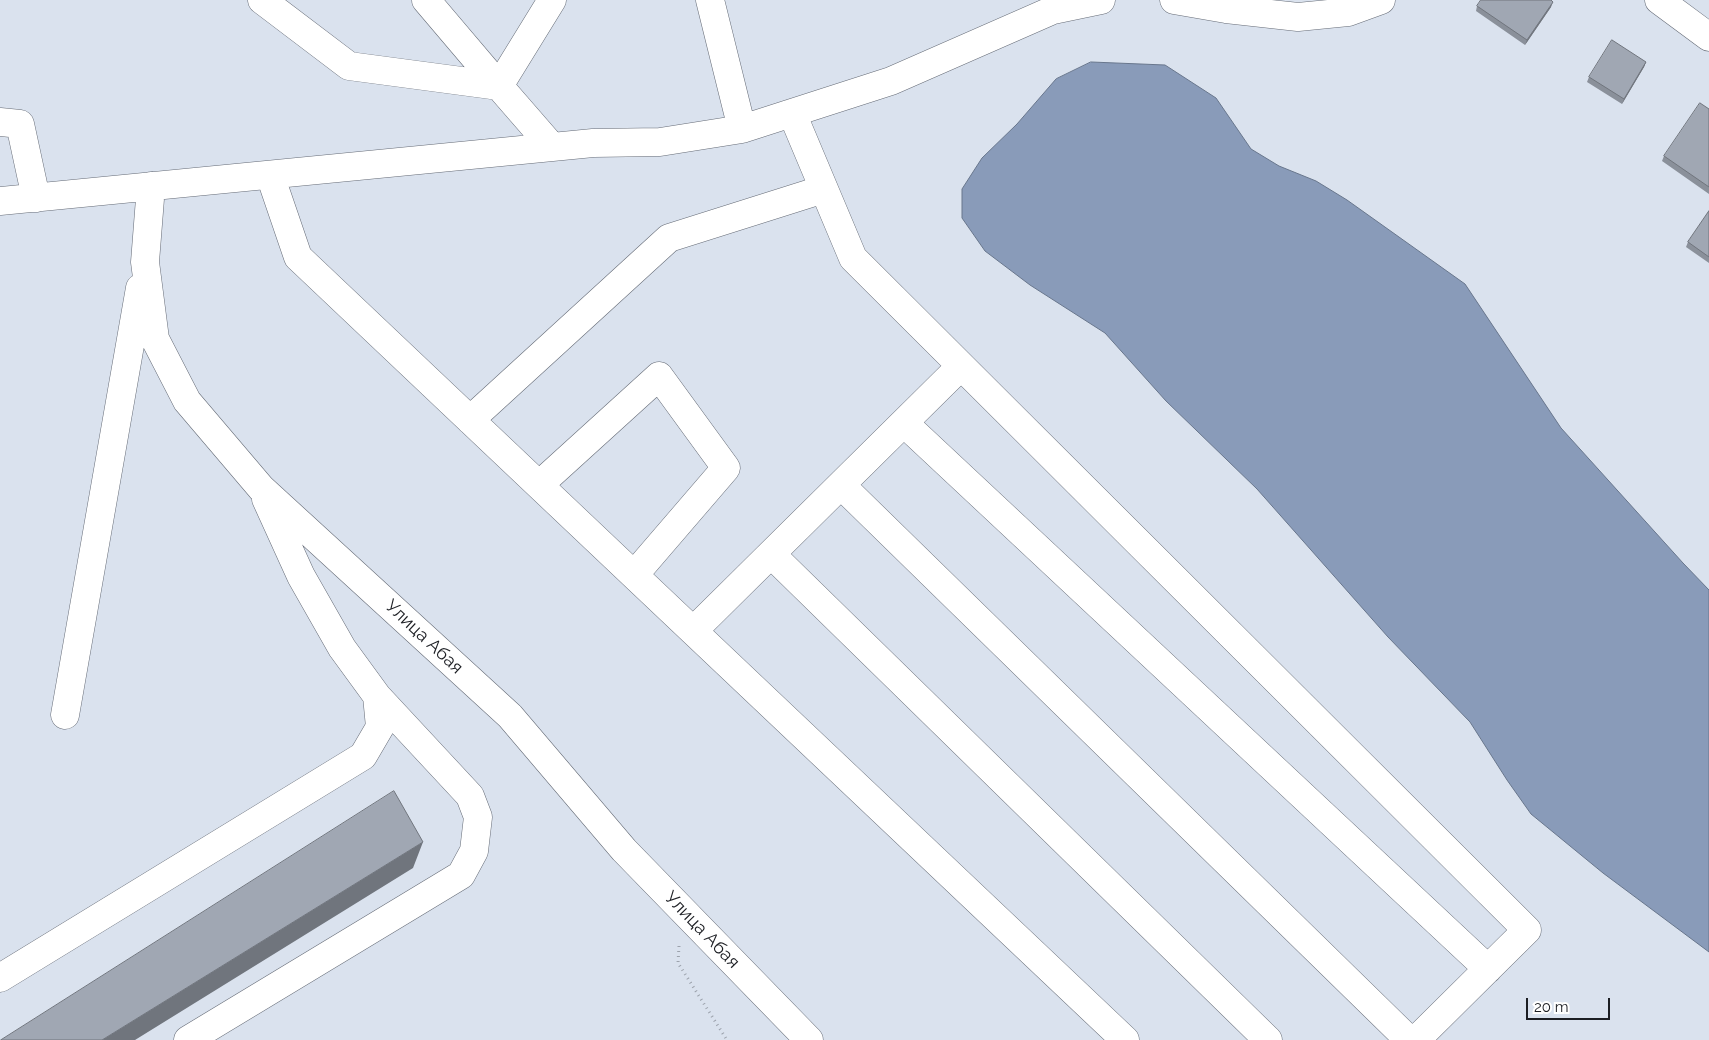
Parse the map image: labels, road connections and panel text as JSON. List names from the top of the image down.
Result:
{
  "streets": {
    "street": ["Улица Абая"]
  },
  "scale_bar": "20 m"
}
